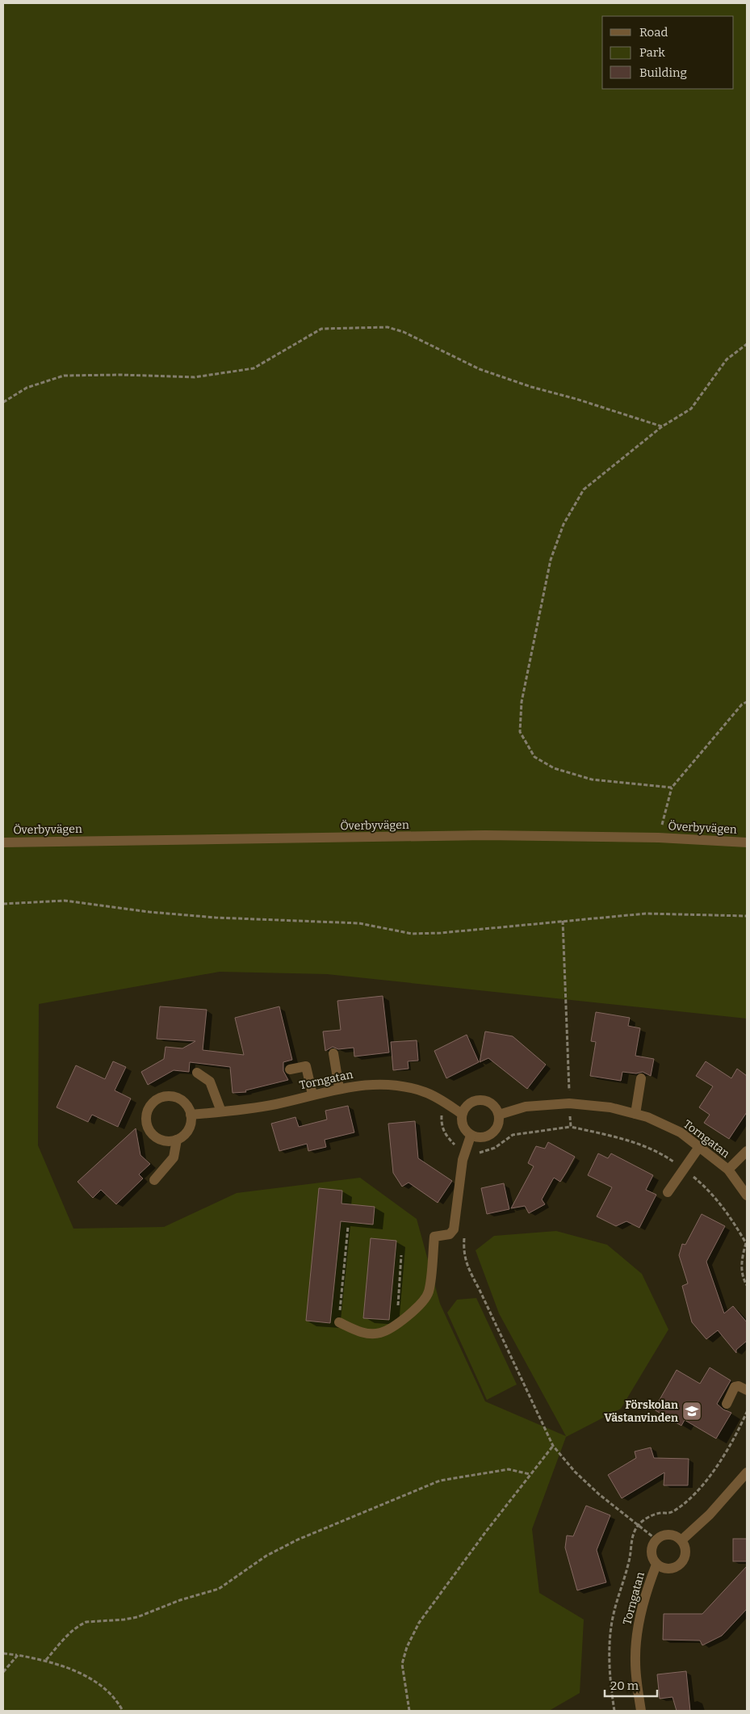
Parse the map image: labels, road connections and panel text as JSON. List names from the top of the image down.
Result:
{
  "streets": {
    "street": ["Överbyvägen", "Torngatan"]
  },
  "places": {
    "school or university": ["Förskolan Västanvinden"]
  },
  "legend": ["Road", "Park", "Building"],
  "scale_bar": "20 m"
}
